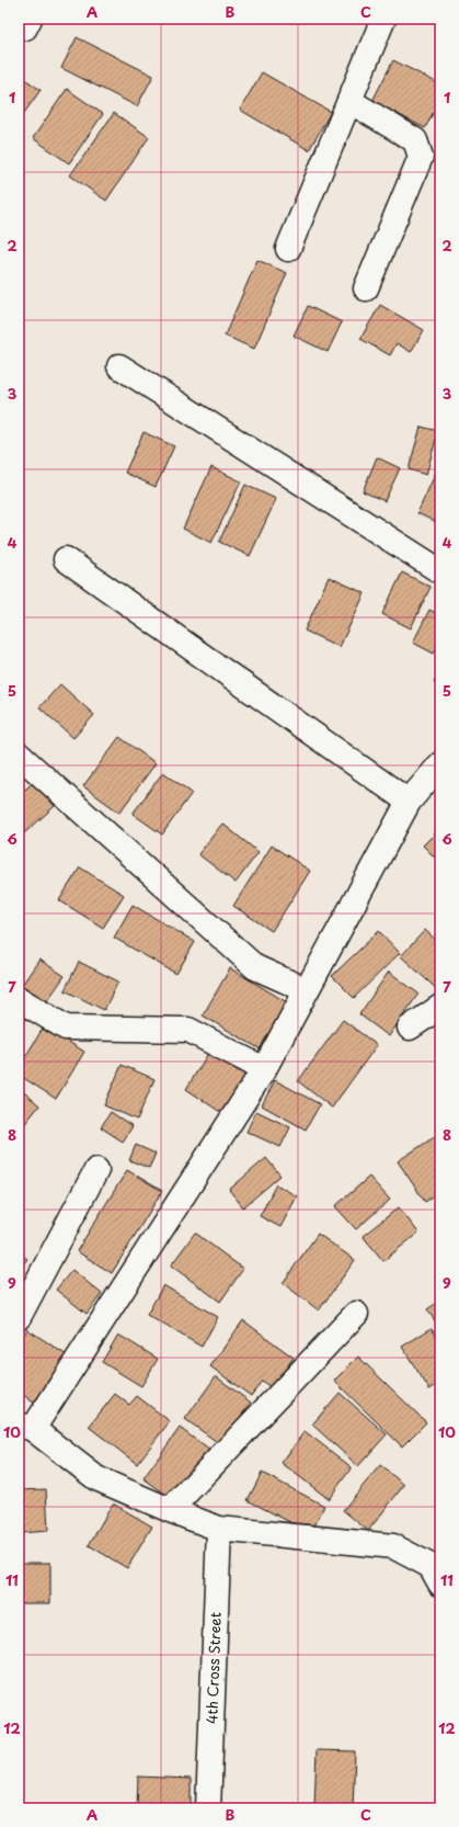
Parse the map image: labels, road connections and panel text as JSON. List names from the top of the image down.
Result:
{
  "streets": {
    "street": ["4th Cross Street"]
  },
  "grid": {
    "columns": ["A", "B", "C"],
    "rows": [
      "1",
      "2",
      "3",
      "4",
      "5",
      "6",
      "7",
      "8",
      "9",
      "10",
      "11",
      "12"
    ]
  }
}
